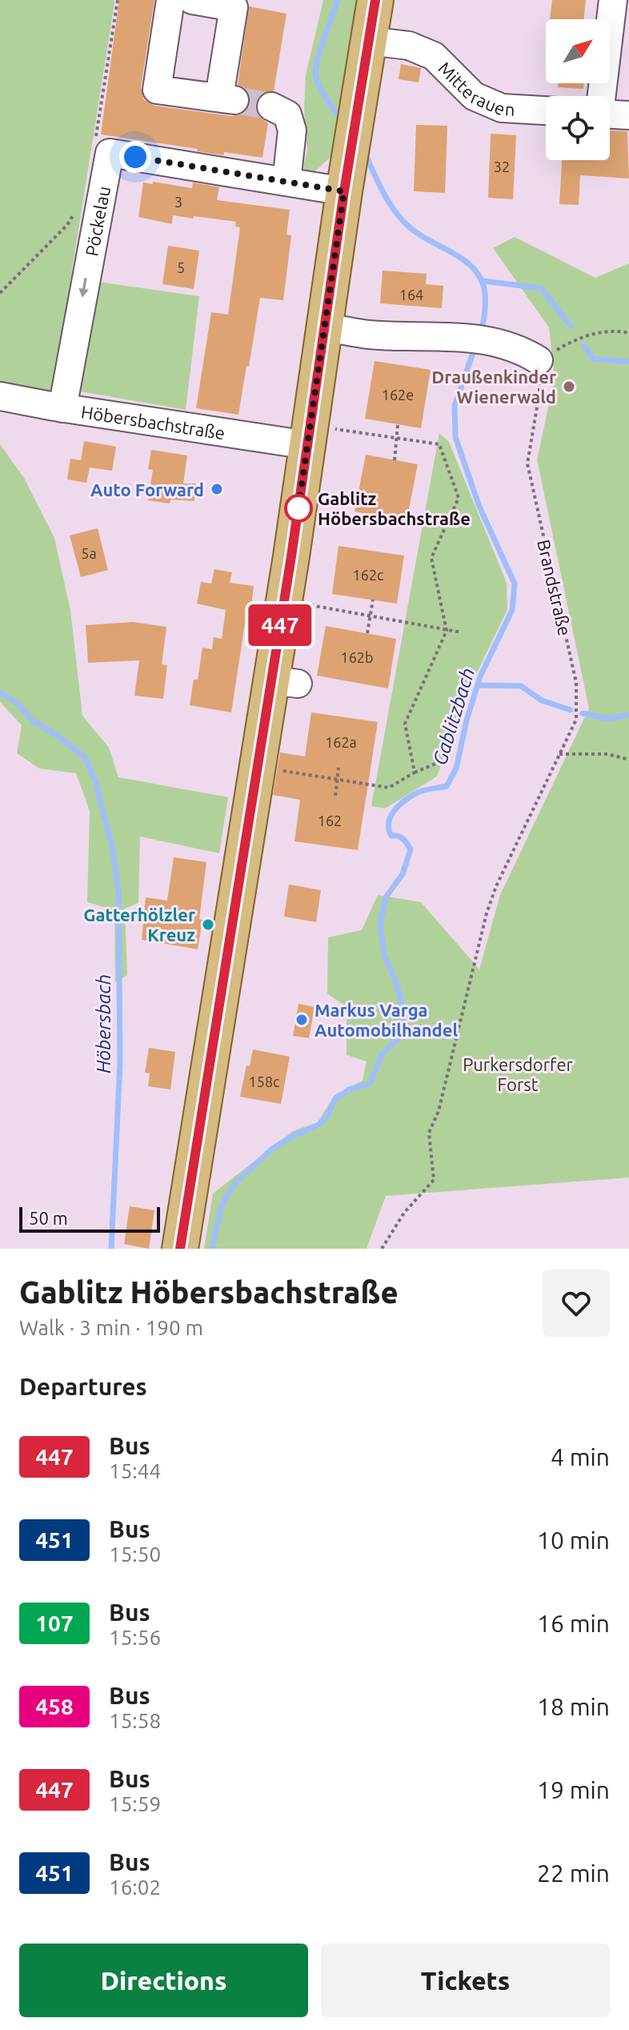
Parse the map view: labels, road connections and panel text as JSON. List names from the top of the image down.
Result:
{
  "streets": {
    "street": ["Mitterauen", "Pöckelau", "Höbersbachstraße"],
    "path": ["Brandstraße"]
  },
  "crossings": [
    ["Pöckelau", "Höbersbachstraße"]
  ],
  "water": ["Gablitzbach", "Höbersbach"],
  "parks": ["Purkersdorfer Forst"],
  "places": [
    "Draußenkinder Wienerwald",
    "Auto Forward",
    "Gablitz Höbersbachstraße",
    "Gatterhölzler Kreuz",
    "Markus Varga Automobilhandel"
  ],
  "lines": ["bus line 447"],
  "house_numbers": [
    "32",
    "3",
    "5",
    "164",
    "162e",
    "5a",
    "162c",
    "162b",
    "162a",
    "162",
    "158c"
  ],
  "scale_bar": "50 m",
  "north": "top right",
  "page": {
    "on_map": "447",
    "scale": "50 m",
    "heading": [
      ["Gablitz Höbersbachstraße", "Walk · 3 min · 190 m"],
      "Departures"
    ],
    "list": [
      {
        "mark": "447",
        "name": "Bus",
        "note": "15:44",
        "value": "4 min"
      },
      {
        "mark": "451",
        "name": "Bus",
        "note": "15:50",
        "value": "10 min"
      },
      {
        "mark": "107",
        "name": "Bus",
        "note": "15:56",
        "value": "16 min"
      },
      {
        "mark": "458",
        "name": "Bus",
        "note": "15:58",
        "value": "18 min"
      },
      {
        "mark": "447",
        "name": "Bus",
        "note": "15:59",
        "value": "19 min"
      },
      {
        "mark": "451",
        "name": "Bus",
        "note": "16:02",
        "value": "22 min"
      }
    ],
    "buttons": ["Directions", "Tickets"]
  }
}
